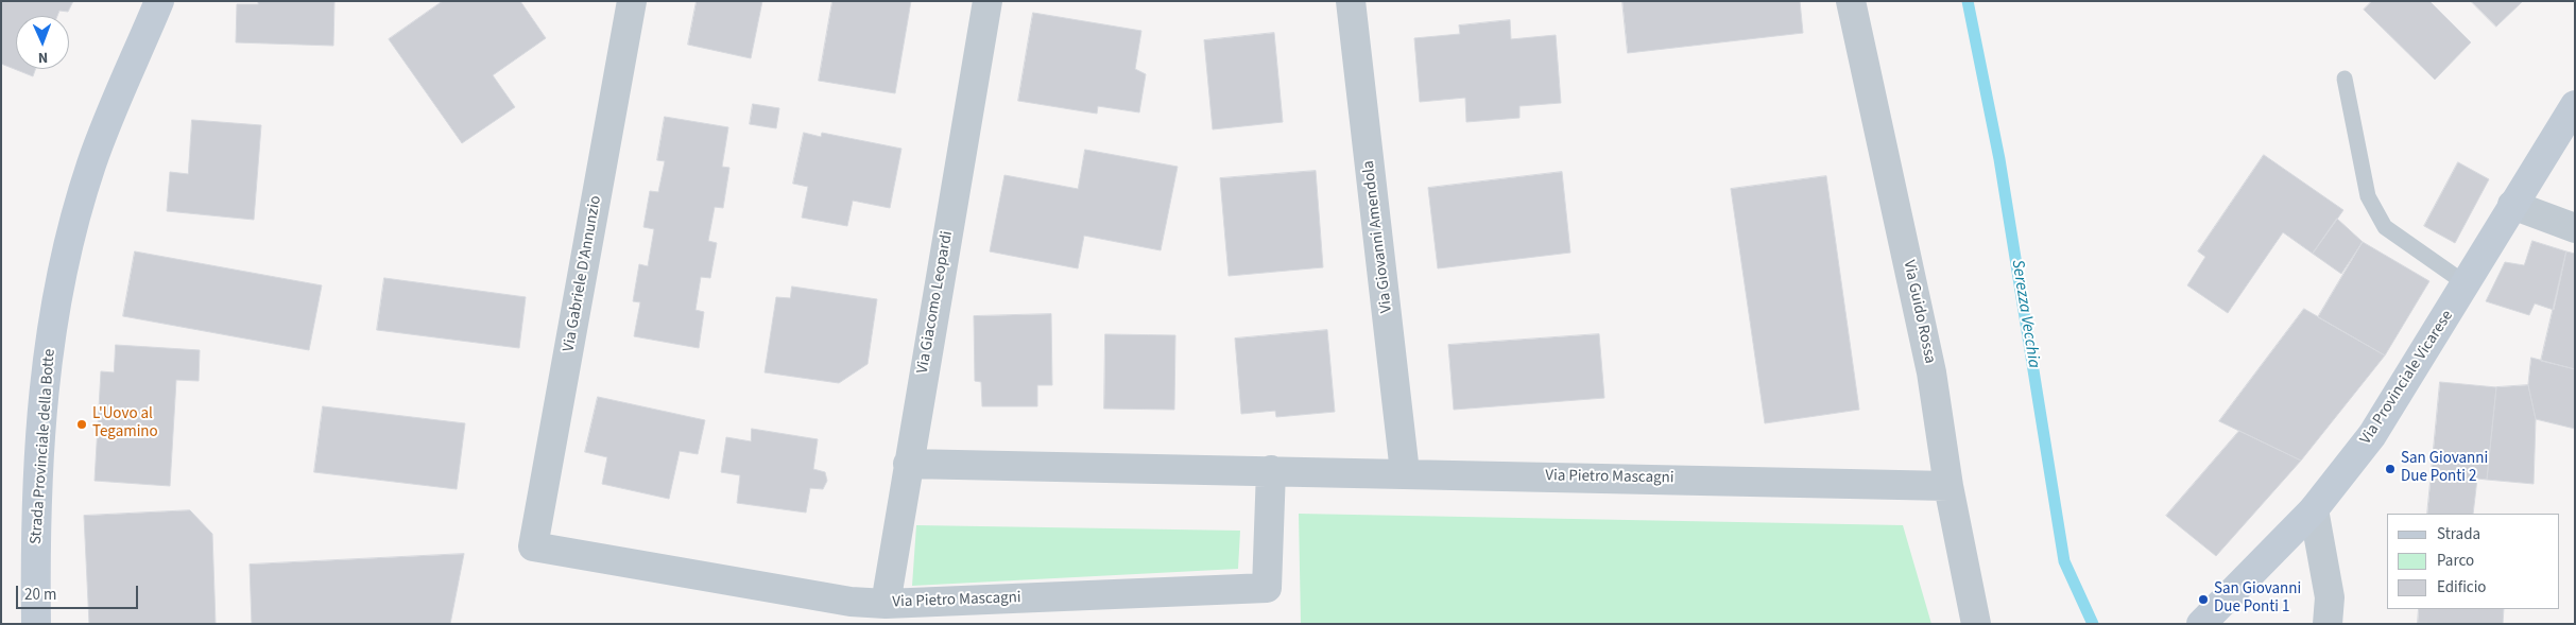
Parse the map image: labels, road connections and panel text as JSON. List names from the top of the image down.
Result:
{
  "streets": {
    "main road": ["Via Provinciale Vicarese", "Strada Provinciale della Botte"],
    "street": [
      "Via Giovanni Amendola",
      "Via Gabriele D'Annunzio",
      "Via Giacomo Leopardi",
      "Via Guido Rossa",
      "Via Pietro Mascagni"
    ]
  },
  "crossings": [
    ["Via Giovanni Amendola", "Via Pietro Mascagni"],
    ["Via Gabriele D'Annunzio", "Via Pietro Mascagni"],
    ["Via Giacomo Leopardi", "Via Pietro Mascagni"],
    ["Via Guido Rossa", "Via Pietro Mascagni"]
  ],
  "water": ["Serezza Vecchia"],
  "places": ["L'Uovo al Tegamino", "San Giovanni Due Ponti 2", "San Giovanni Due Ponti 1"],
  "legend": ["Strada", "Parco", "Edificio"],
  "scale_bar": "20 m",
  "north": "bottom"
}
